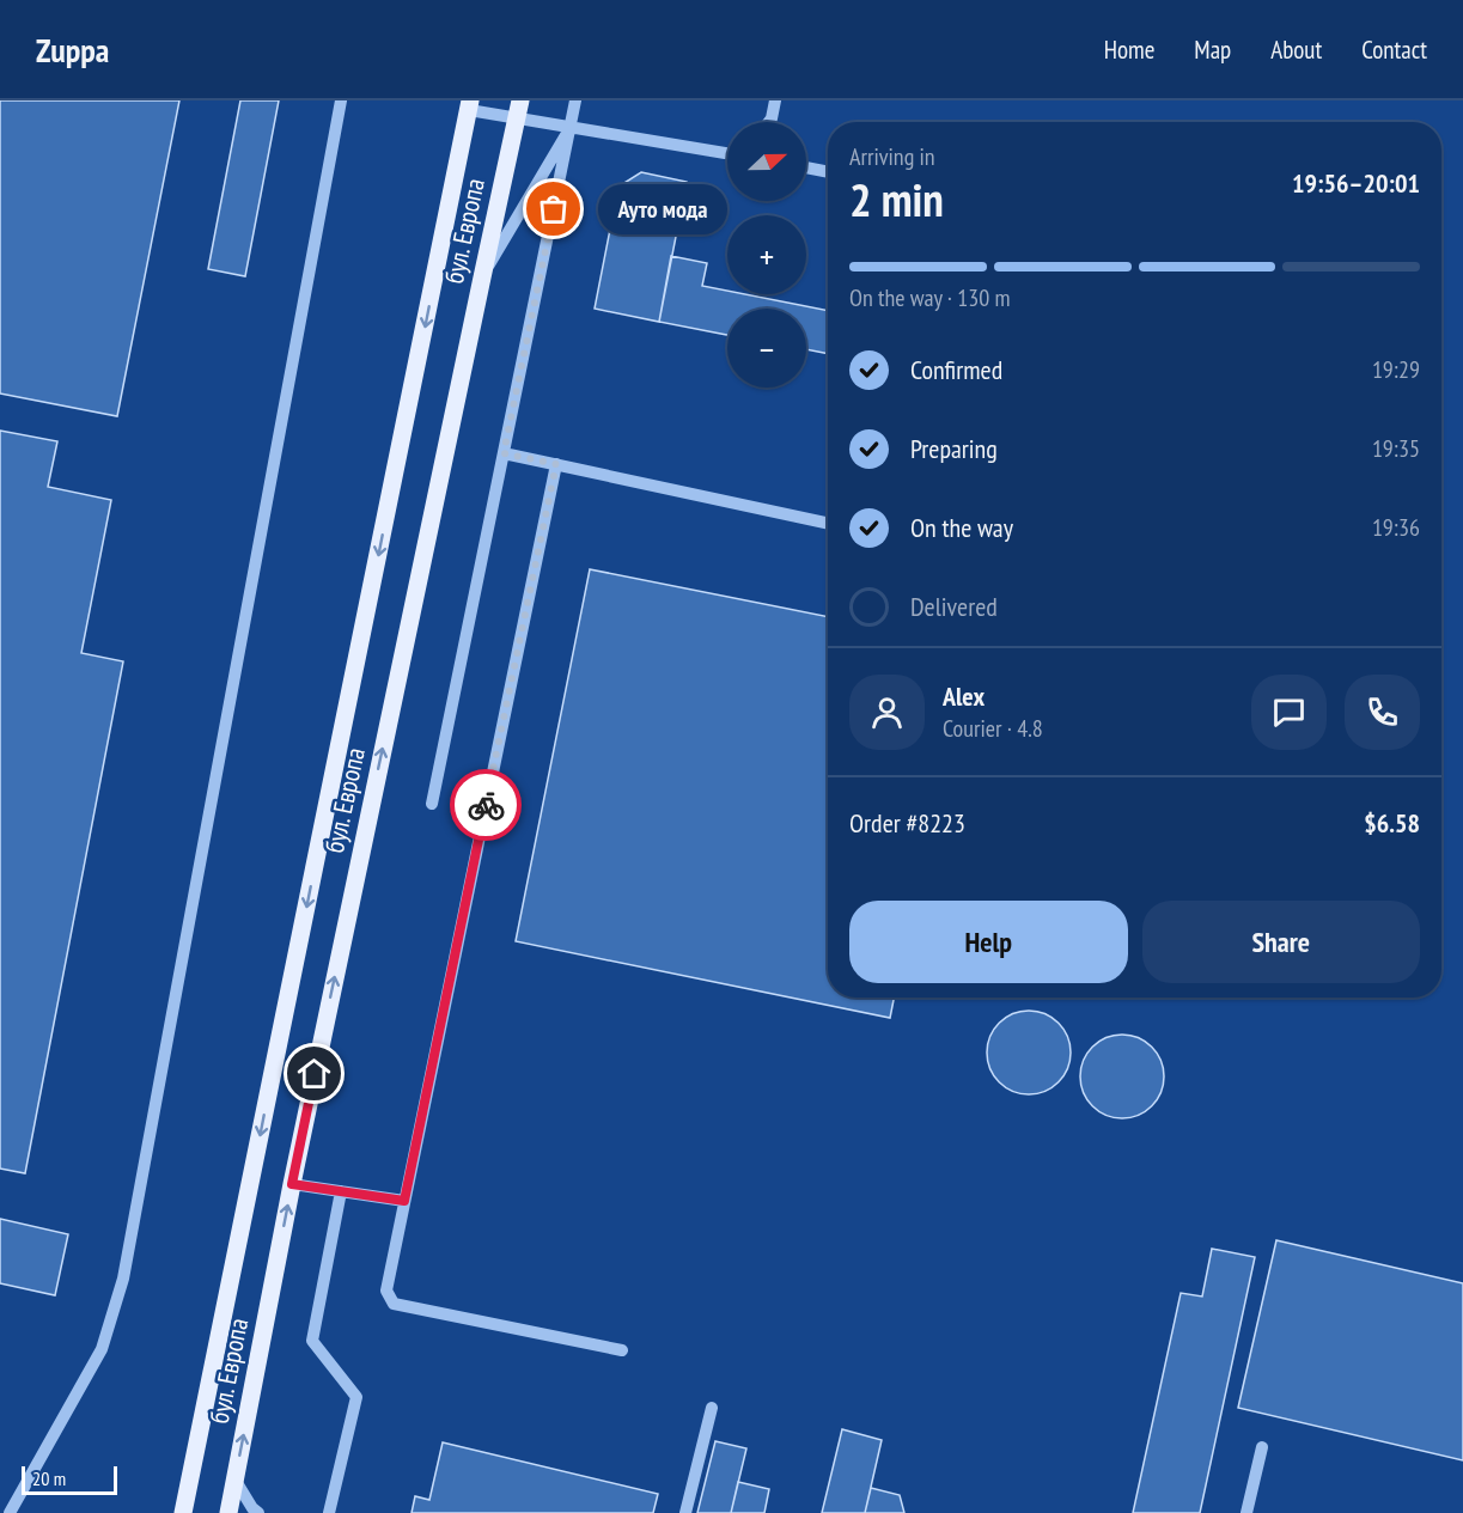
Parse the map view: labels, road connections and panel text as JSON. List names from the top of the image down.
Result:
{
  "streets": {
    "main road": ["бул. Европа"]
  },
  "places": ["Ауто мода"],
  "scale_bar": "20 m",
  "north": "right",
  "page": {
    "header": "Zuppa",
    "nav": [
      "Home",
      "Map",
      "About",
      "Contact"
    ],
    "map_buttons": ["+", "−"],
    "heading": ["2 min", "Arriving in", "19:56–20:01"],
    "panel": [
      "Alex",
      "Courier · 4.8",
      "Order #8223",
      "$6.58"
    ],
    "bubble": "Ауто мода",
    "bar": "On the way · 130 m",
    "list": [
      ["Confirmed", "19:29"],
      ["Preparing", "19:35"],
      ["On the way", "19:36"],
      "Delivered"
    ],
    "buttons": ["Help", "Share"],
    "scale": "20 m"
  }
}
